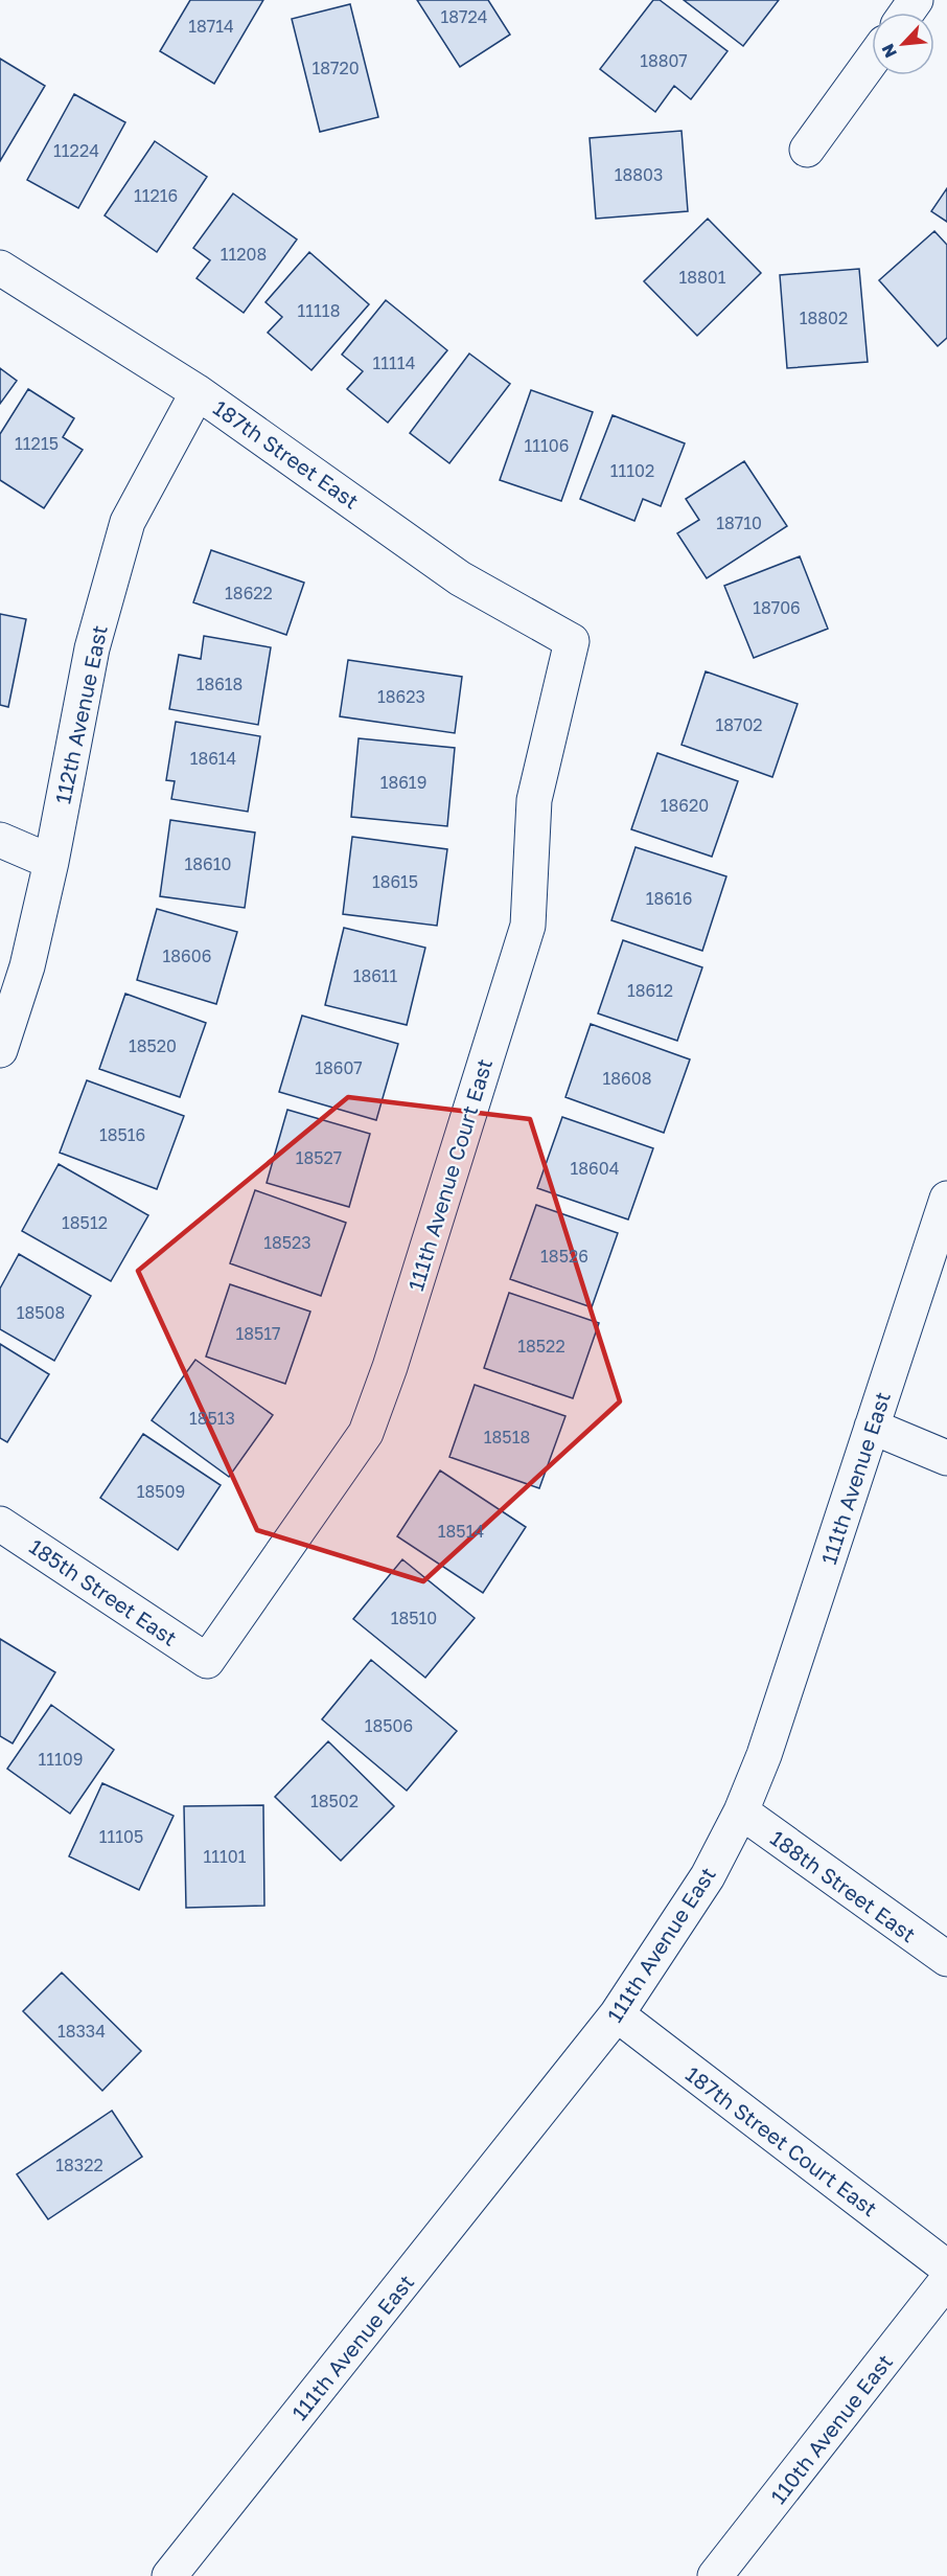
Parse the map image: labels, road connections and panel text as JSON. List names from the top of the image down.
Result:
{
  "streets": {
    "street": [
      "187th Street East",
      "112th Avenue East",
      "111th Avenue Court East",
      "111th Avenue East",
      "185th Street East",
      "188th Street East",
      "187th Street Court East",
      "110th Avenue East"
    ]
  },
  "crossings": [
    ["187th Street East", "112th Avenue East"],
    ["187th Street East", "111th Avenue Court East"],
    ["111th Avenue Court East", "185th Street East"],
    ["111th Avenue East", "188th Street East"],
    ["111th Avenue East", "187th Street Court East"]
  ],
  "house_numbers": [
    "18724",
    "18714",
    "18807",
    "18720",
    "11224",
    "18803",
    "11216",
    "11208",
    "18801",
    "11118",
    "18802",
    "11114",
    "11215",
    "11106",
    "11102",
    "18710",
    "18622",
    "18706",
    "18618",
    "18623",
    "18702",
    "18614",
    "18619",
    "18620",
    "18610",
    "18615",
    "18616",
    "18606",
    "18611",
    "18612",
    "18520",
    "18607",
    "18608",
    "18516",
    "18527",
    "18604",
    "18512",
    "18523",
    "18526",
    "18508",
    "18517",
    "18522",
    "18513",
    "18518",
    "18509",
    "18514",
    "18510",
    "18506",
    "11109",
    "18502",
    "11105",
    "11101",
    "18334",
    "18322"
  ],
  "north": "bottom left"
}
